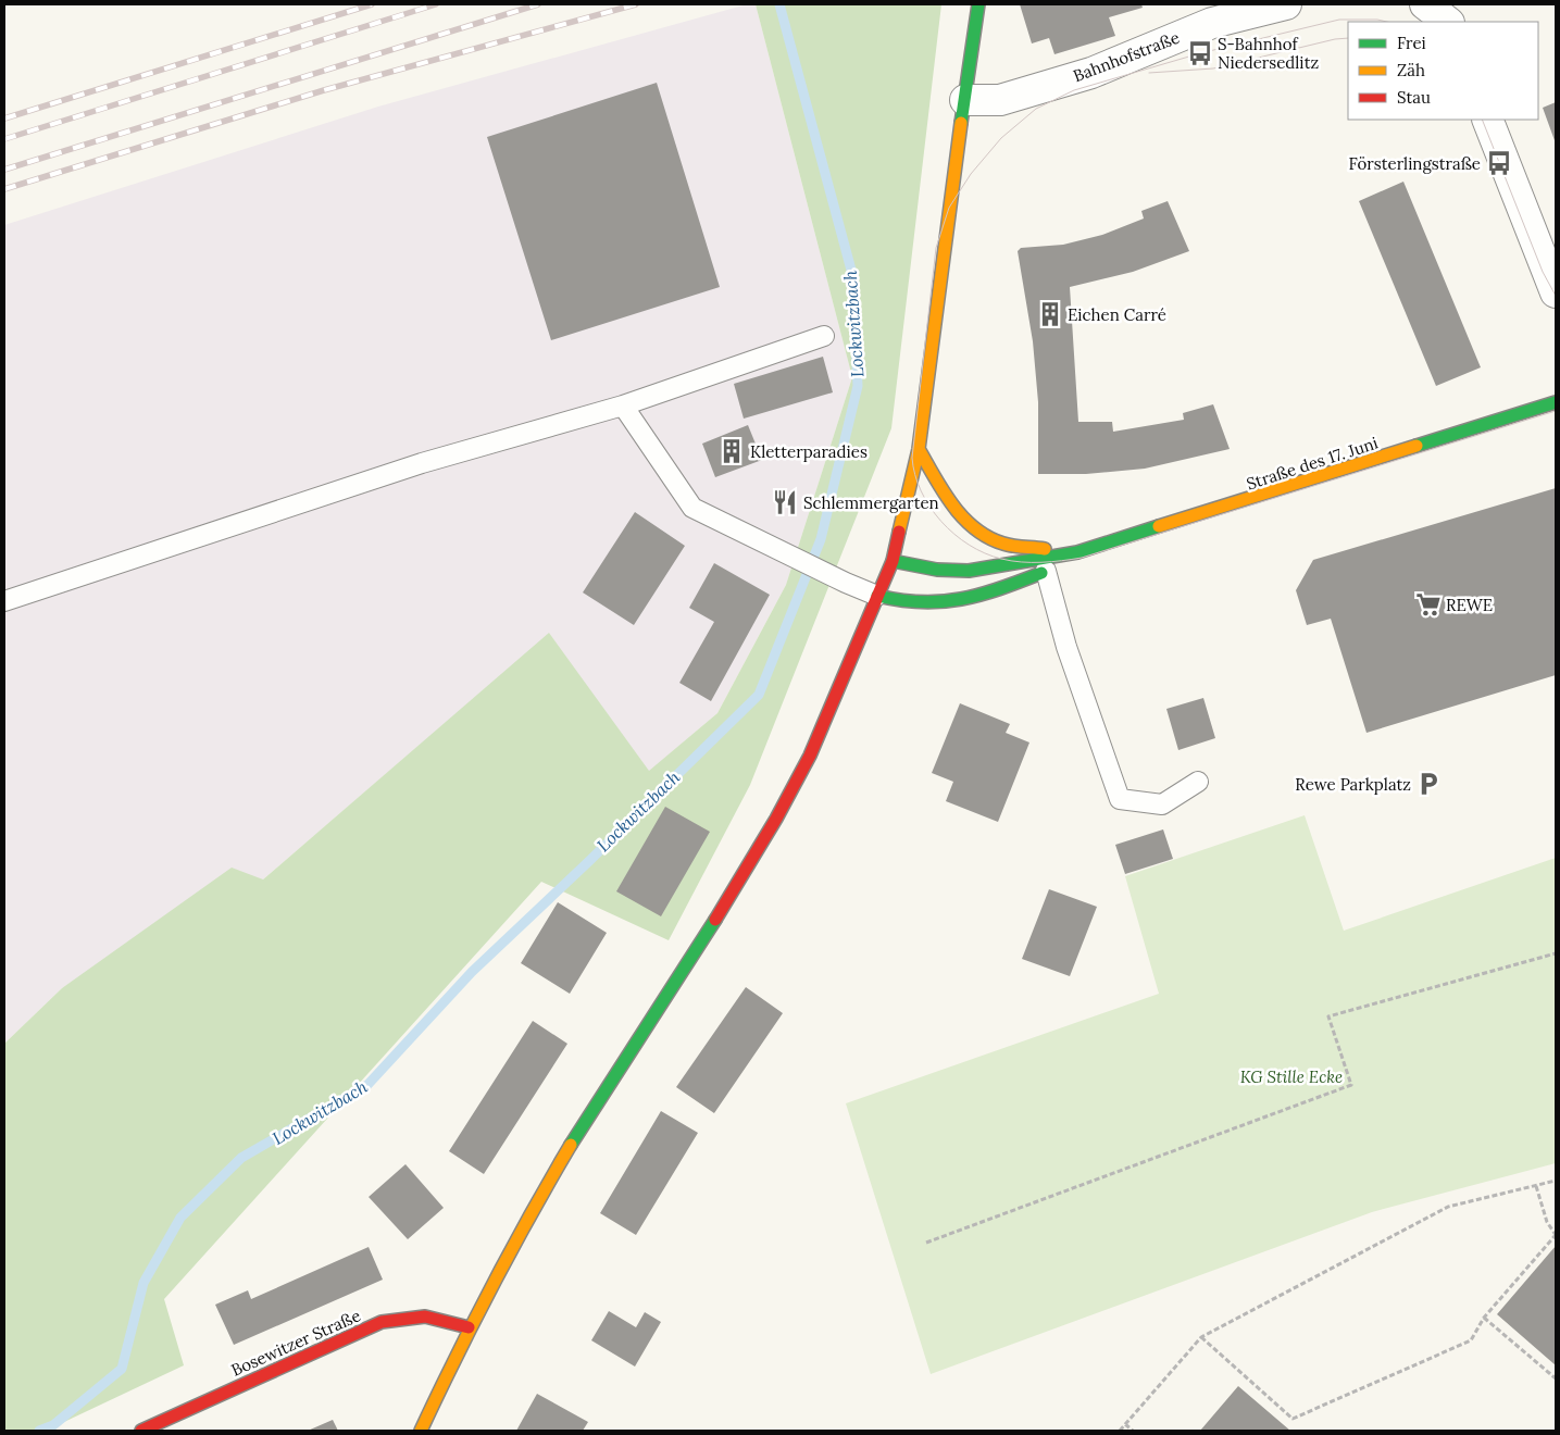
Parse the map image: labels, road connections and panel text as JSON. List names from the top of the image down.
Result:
{
  "streets": {
    "street": ["Bahnhofstraße", "Straße des 17. Juni", "Bosewitzer Straße"]
  },
  "water": ["Lockwitzbach"],
  "parks": ["KG Stille Ecke"],
  "places": {
    "bus stop": ["S-Bahnhof Niedersedlitz", "Försterlingstraße"],
    "building": ["Eichen Carré", "Kletterparadies"],
    "restaurant": ["Schlemmergarten"],
    "supermarket": ["REWE"],
    "parking": ["Rewe Parkplatz"]
  },
  "legend": ["Frei", "Zäh", "Stau"]
}
